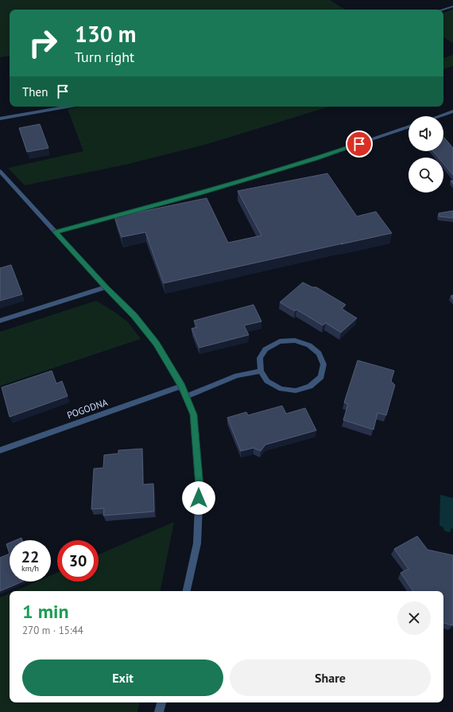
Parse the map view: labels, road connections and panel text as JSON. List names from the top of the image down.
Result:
{
  "streets": {
    "street": ["POGODNA"]
  },
  "page": {
    "turn": ["130 m", "Turn right"],
    "then": "Then",
    "speed": "22 km/h",
    "limit": "30",
    "heading": ["1 min", "270 m · 15:44"],
    "buttons": ["Exit", "Share"]
  }
}
